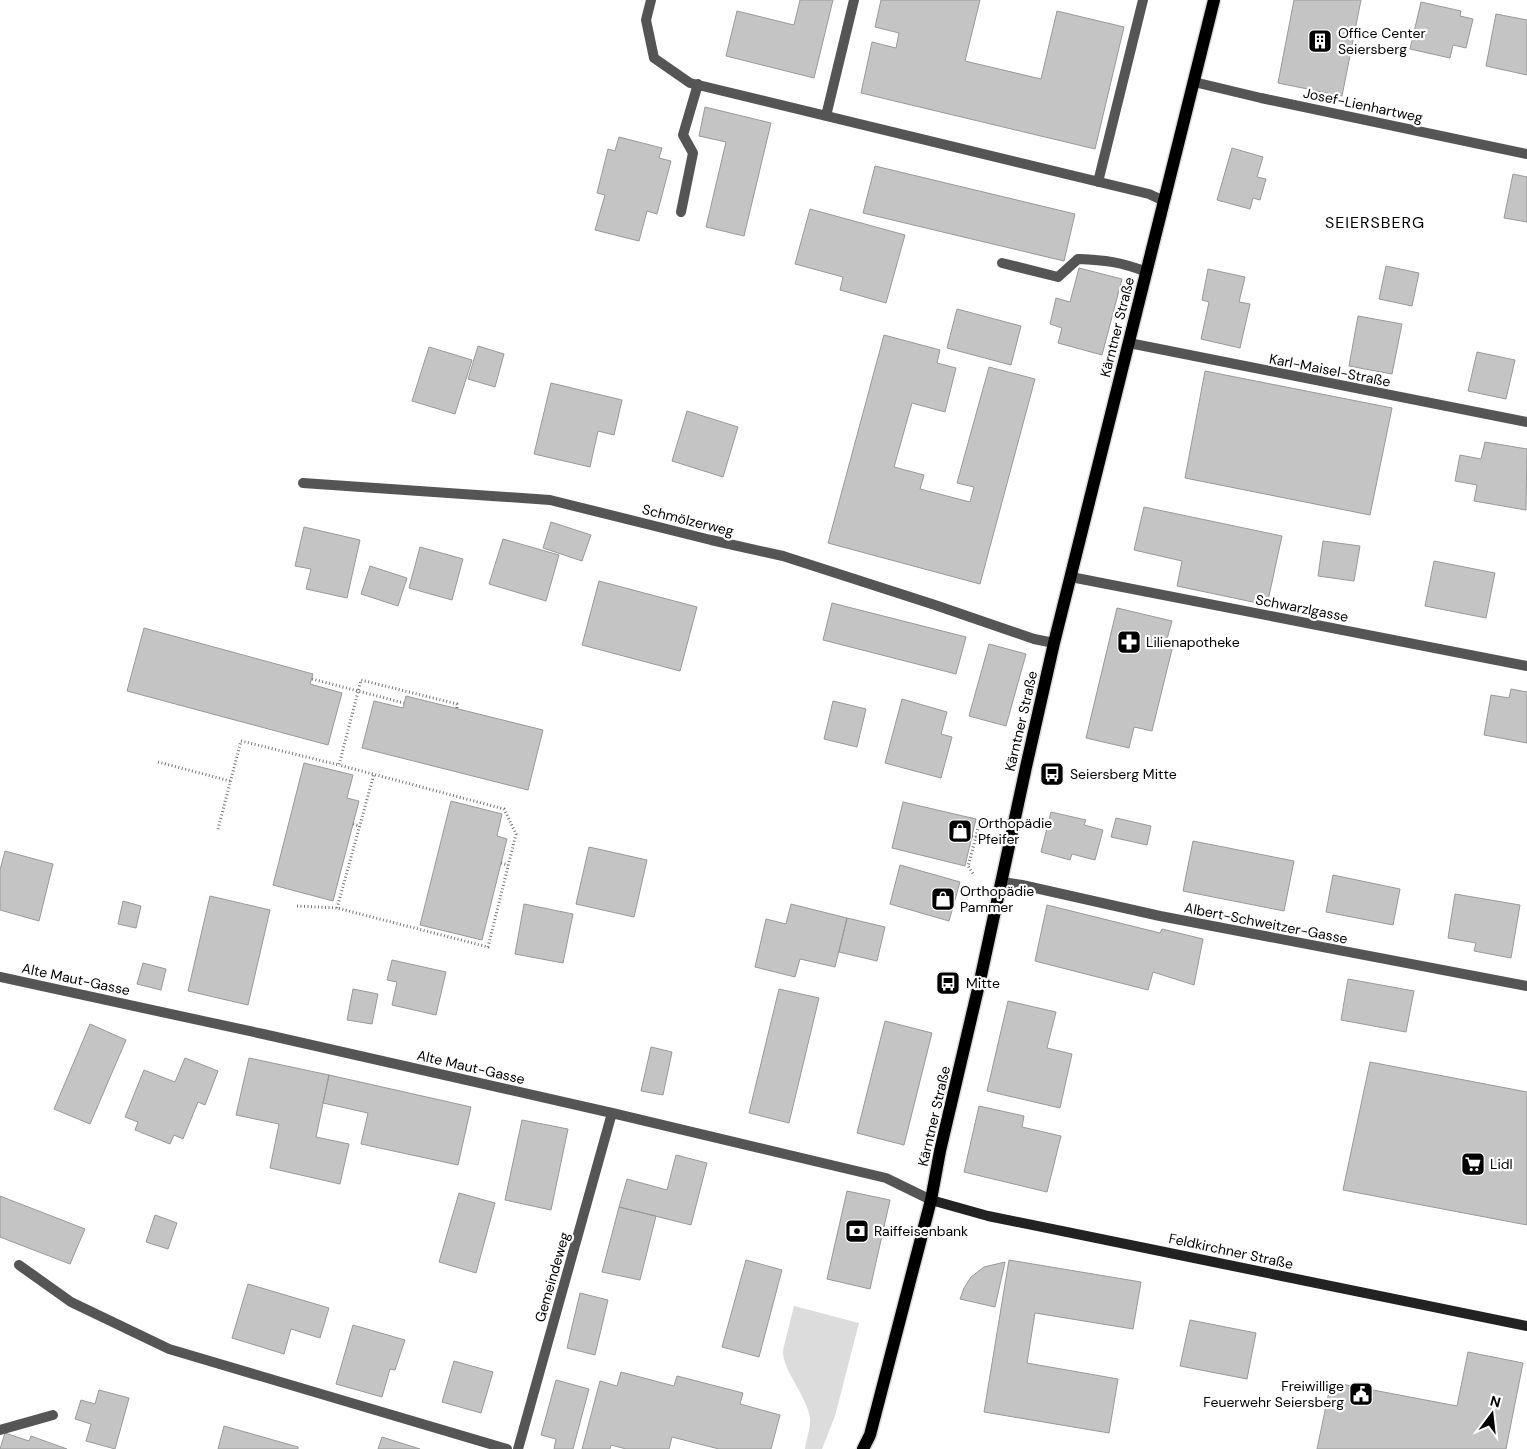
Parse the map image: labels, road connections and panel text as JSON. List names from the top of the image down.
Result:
{
  "streets": {
    "main road": ["Kärntner Straße", "Feldkirchner Straße"],
    "street": [
      "Josef-Lienhartweg",
      "Karl-Maisel-Straße",
      "Schmölzerweg",
      "Schwarzlgasse",
      "Albert-Schweitzer-Gasse",
      "Alte Maut-Gasse",
      "Gemeindeweg"
    ]
  },
  "crossings": [
    ["Josef-Lienhartweg", "Kärntner Straße"],
    ["Kärntner Straße", "Karl-Maisel-Straße"],
    ["Kärntner Straße", "Schmölzerweg"],
    ["Kärntner Straße", "Schwarzlgasse"],
    ["Kärntner Straße", "Albert-Schweitzer-Gasse"],
    ["Kärntner Straße", "Alte Maut-Gasse"],
    ["Kärntner Straße", "Feldkirchner Straße"],
    ["Alte Maut-Gasse", "Feldkirchner Straße"],
    ["Alte Maut-Gasse", "Gemeindeweg"]
  ],
  "districts": ["SEIERSBERG"],
  "places": {
    "building": ["Office Center Seiersberg"],
    "pharmacy": ["Lilienapotheke"],
    "bus stop": ["Seiersberg Mitte", "Mitte"],
    "shop": ["Orthopädie Pfeifer", "Orthopädie Pammer"],
    "supermarket": ["Lidl"],
    "bank": ["Raiffeisenbank"],
    "public building": ["Freiwillige Feuerwehr Seiersberg"]
  },
  "north": "top"
}
